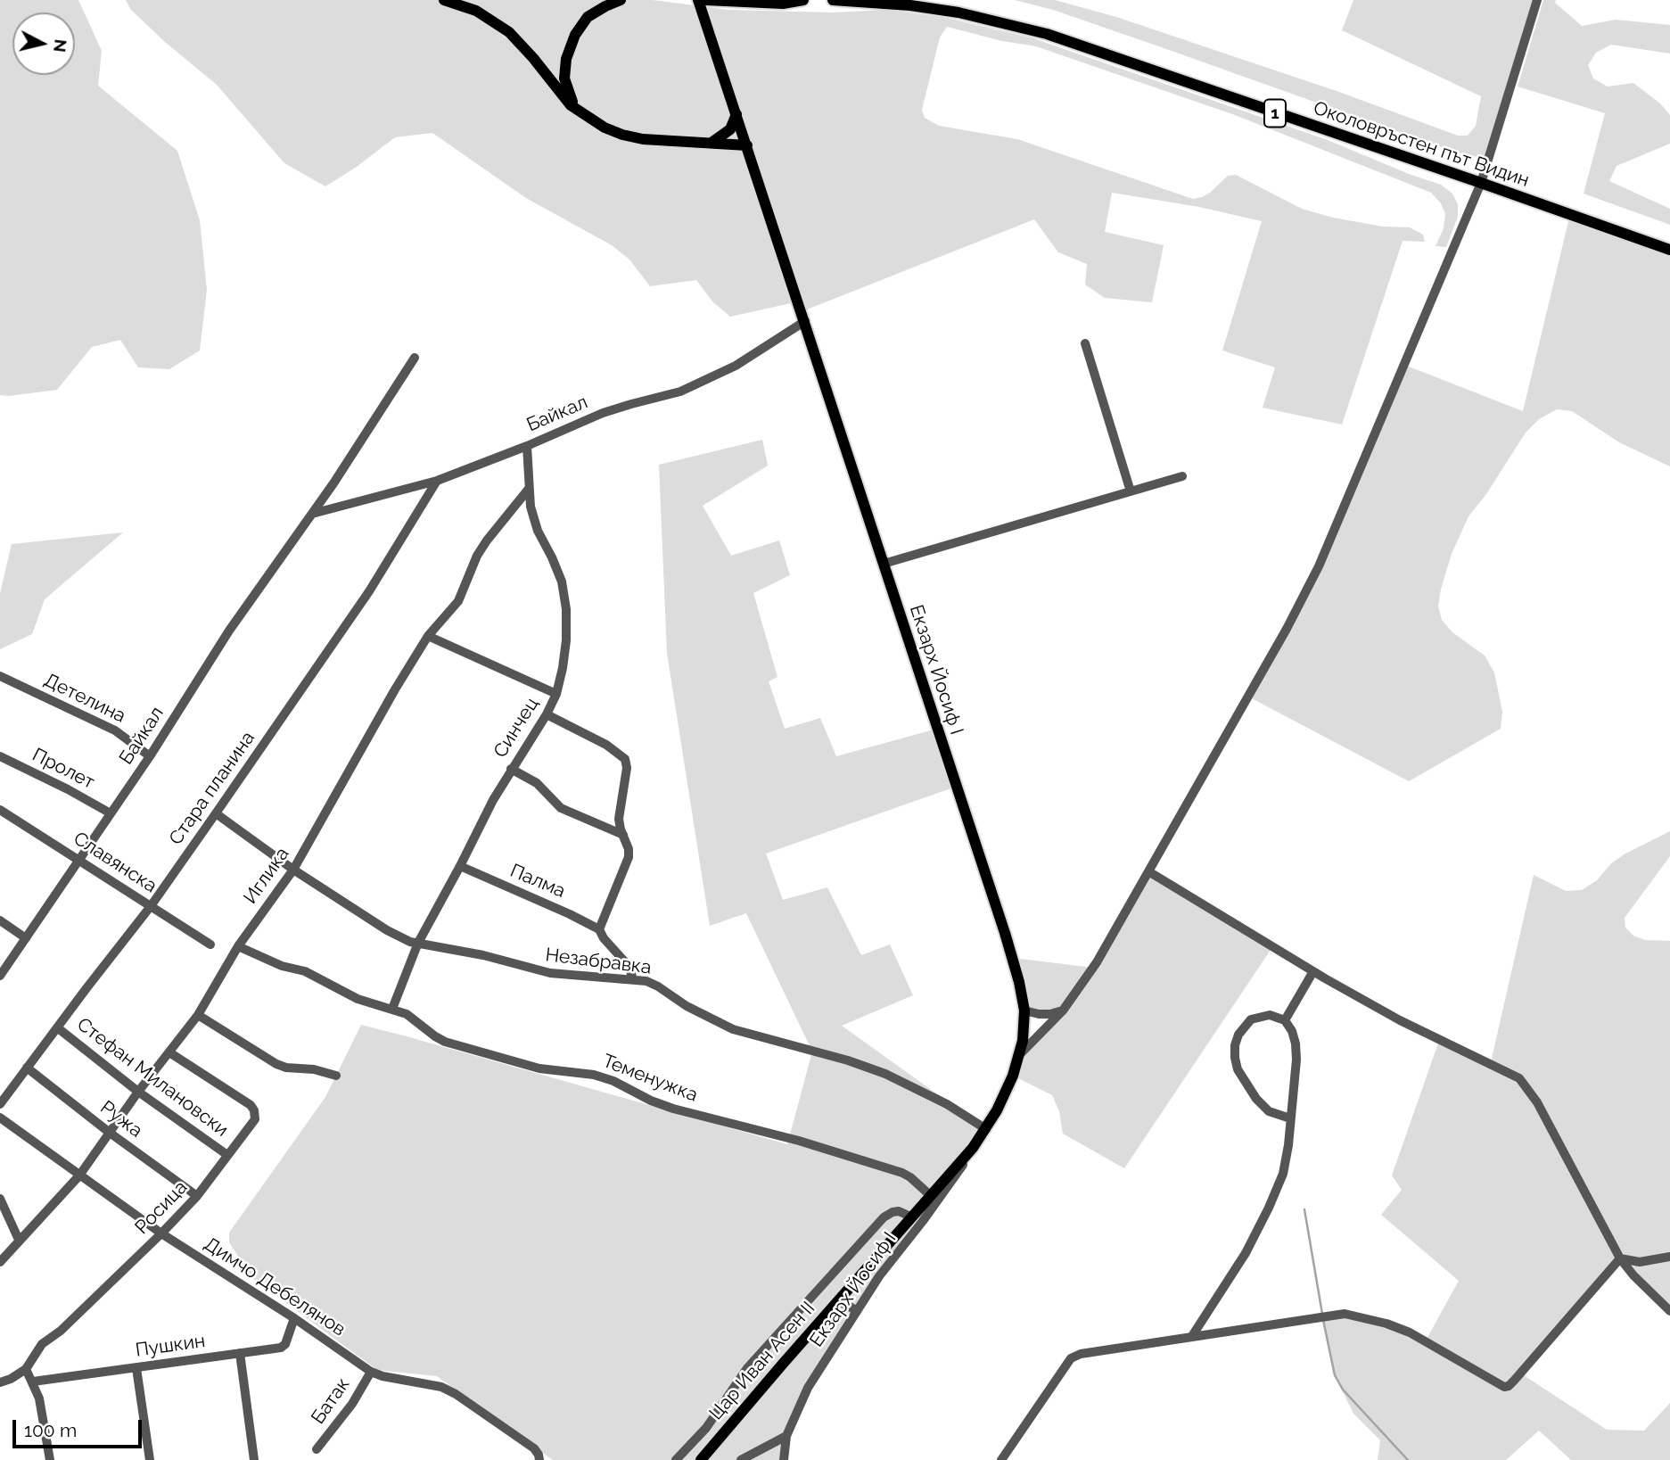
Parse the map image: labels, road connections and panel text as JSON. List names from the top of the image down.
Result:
{
  "streets": {
    "main road": [
      "1",
      "Околовръстен път Видин",
      "Екзарх Йосиф I",
      "Цар Иван Асен II"
    ],
    "street": [
      "Байкал",
      "Детелина",
      "Синчец",
      "Пролет",
      "Стара планина",
      "Славянска",
      "Иглика",
      "Палма",
      "Незабравка",
      "Стефан Милановски",
      "Теменужка",
      "Ружа",
      "Росица",
      "Димчо Дебелянов",
      "Пушкин",
      "Батак"
    ]
  },
  "crossings": [
    ["Байкал", "Екзарх Йосиф I"],
    ["Байкал", "Детелина"],
    ["Байкал", "Синчец"],
    ["Байкал", "Пролет"],
    ["Байкал", "Стара планина"],
    ["Байкал", "Славянска"],
    ["Екзарх Йосиф I", "Незабравка"],
    ["Екзарх Йосиф I", "Теменужка"],
    ["Екзарх Йосиф I", "Цар Иван Асен II"],
    ["Синчец", "Иглика"],
    ["Синчец", "Палма"],
    ["Синчец", "Незабравка"],
    ["Синчец", "Теменужка"],
    ["Стара планина", "Славянска"],
    ["Стара планина", "Незабравка"],
    ["Стара планина", "Стефан Милановски"],
    ["Стара планина", "Ружа"],
    ["Иглика", "Незабравка"],
    ["Иглика", "Стефан Милановски"],
    ["Иглика", "Ружа"],
    ["Иглика", "Росица"],
    ["Иглика", "Димчо Дебелянов"],
    ["Стефан Милановски", "Росица"],
    ["Теменужка", "Цар Иван Асен II"],
    ["Ружа", "Росица"],
    ["Росица", "Димчо Дебелянов"],
    ["Димчо Дебелянов", "Пушкин"],
    ["Димчо Дебелянов", "Батак"]
  ],
  "scale_bar": "100 m",
  "north": "right"
}
